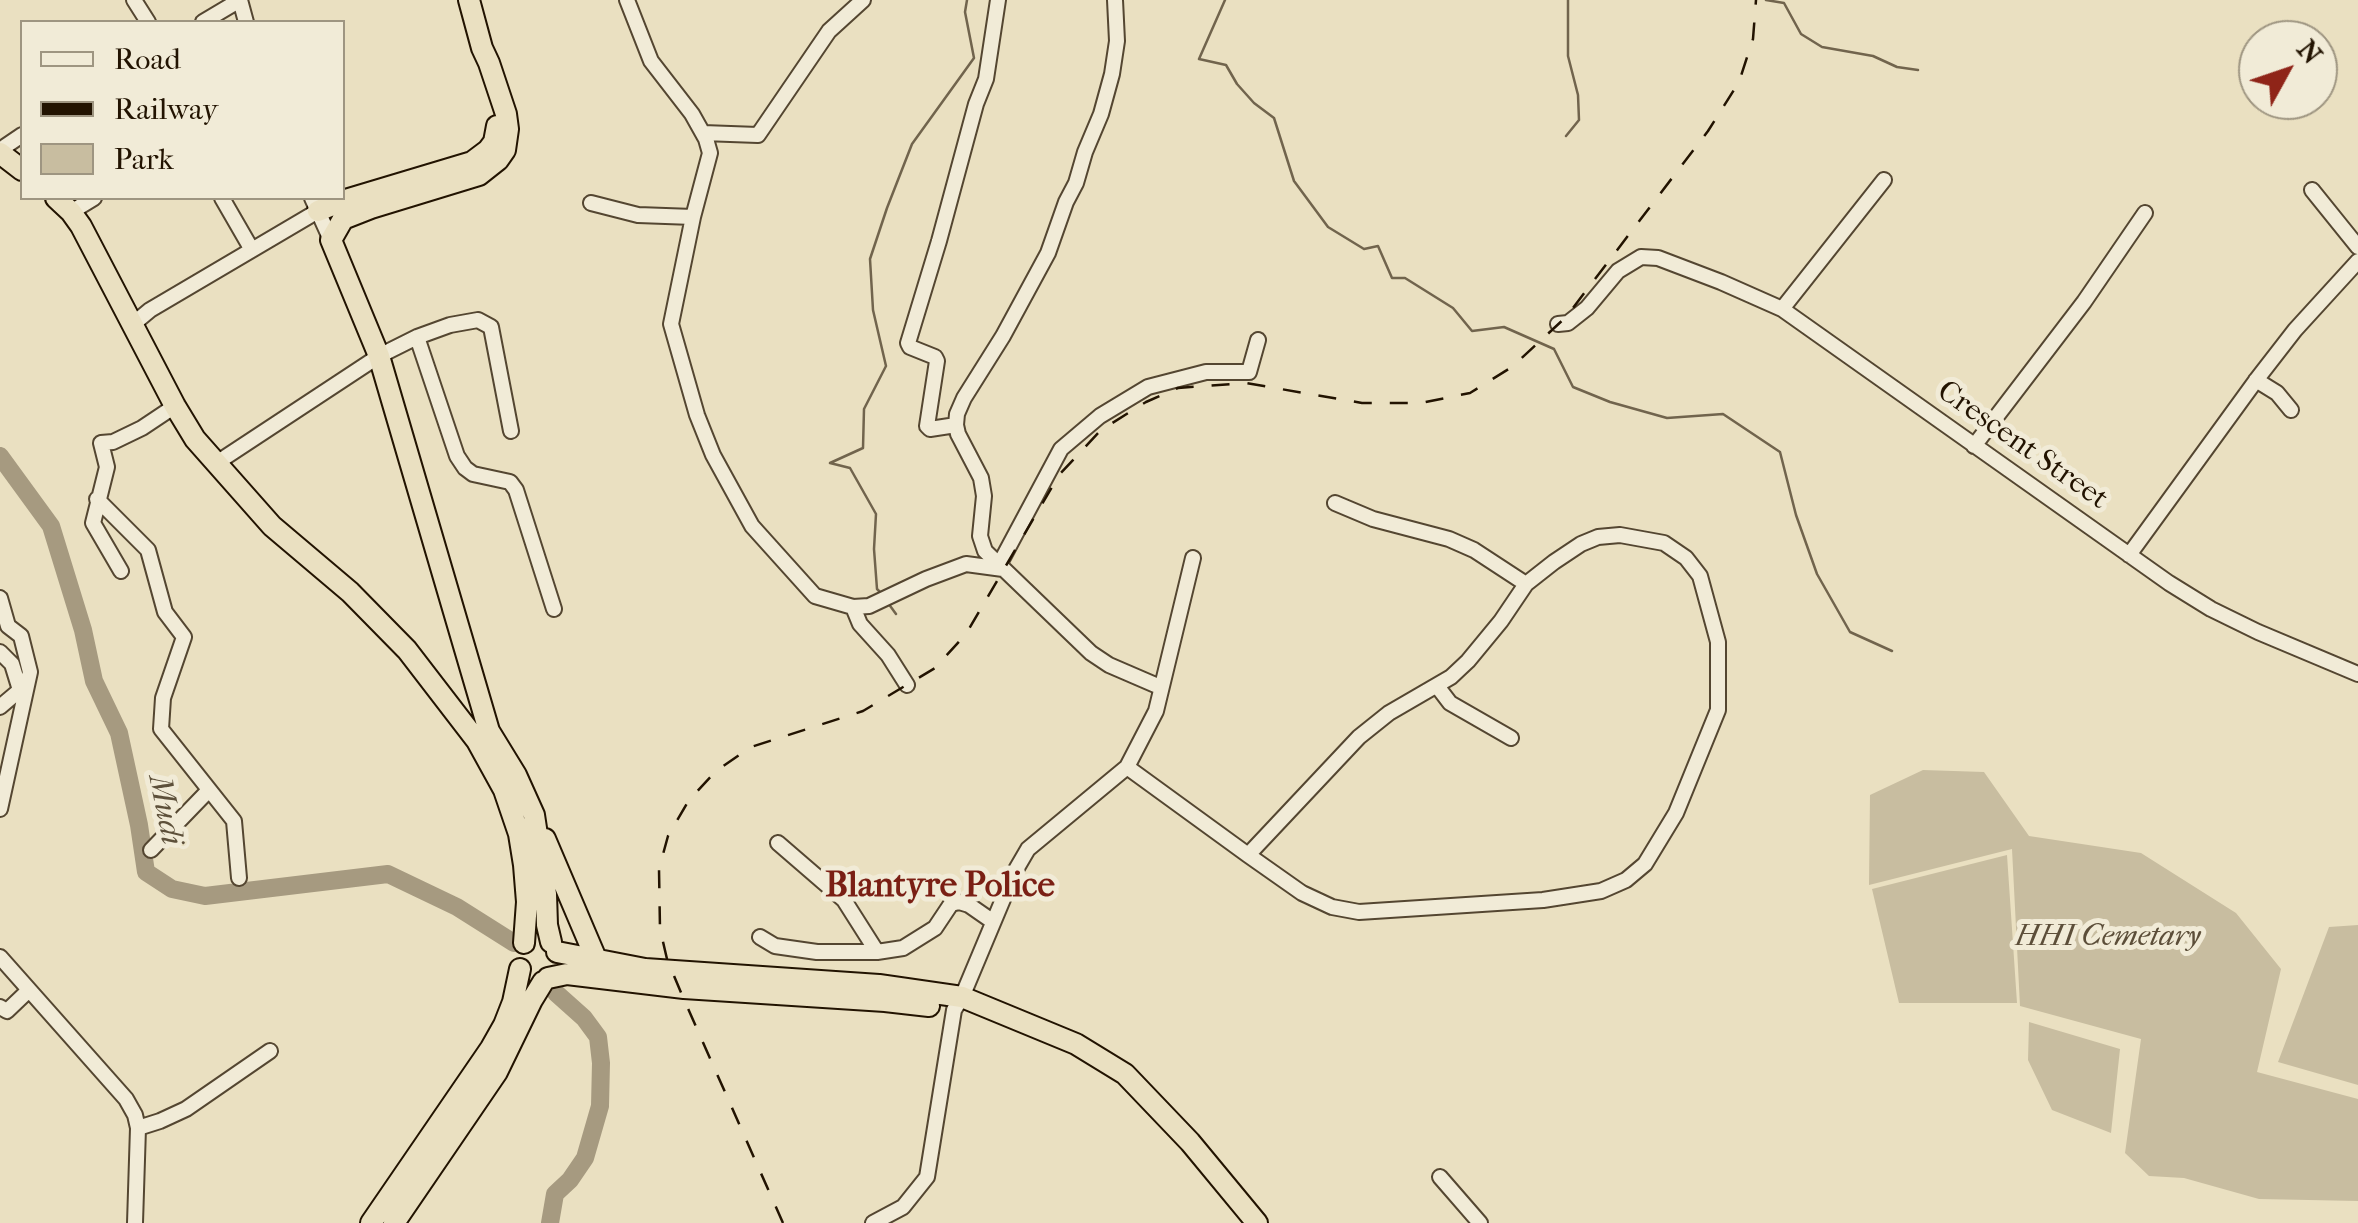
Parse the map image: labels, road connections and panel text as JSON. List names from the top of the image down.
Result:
{
  "streets": {
    "street": ["Crescent Street"]
  },
  "districts": ["Blantyre Police"],
  "water": ["Mudi"],
  "parks": ["HHI Cemetary"],
  "legend": ["Road", "Railway", "Park"],
  "north": "top right"
}
